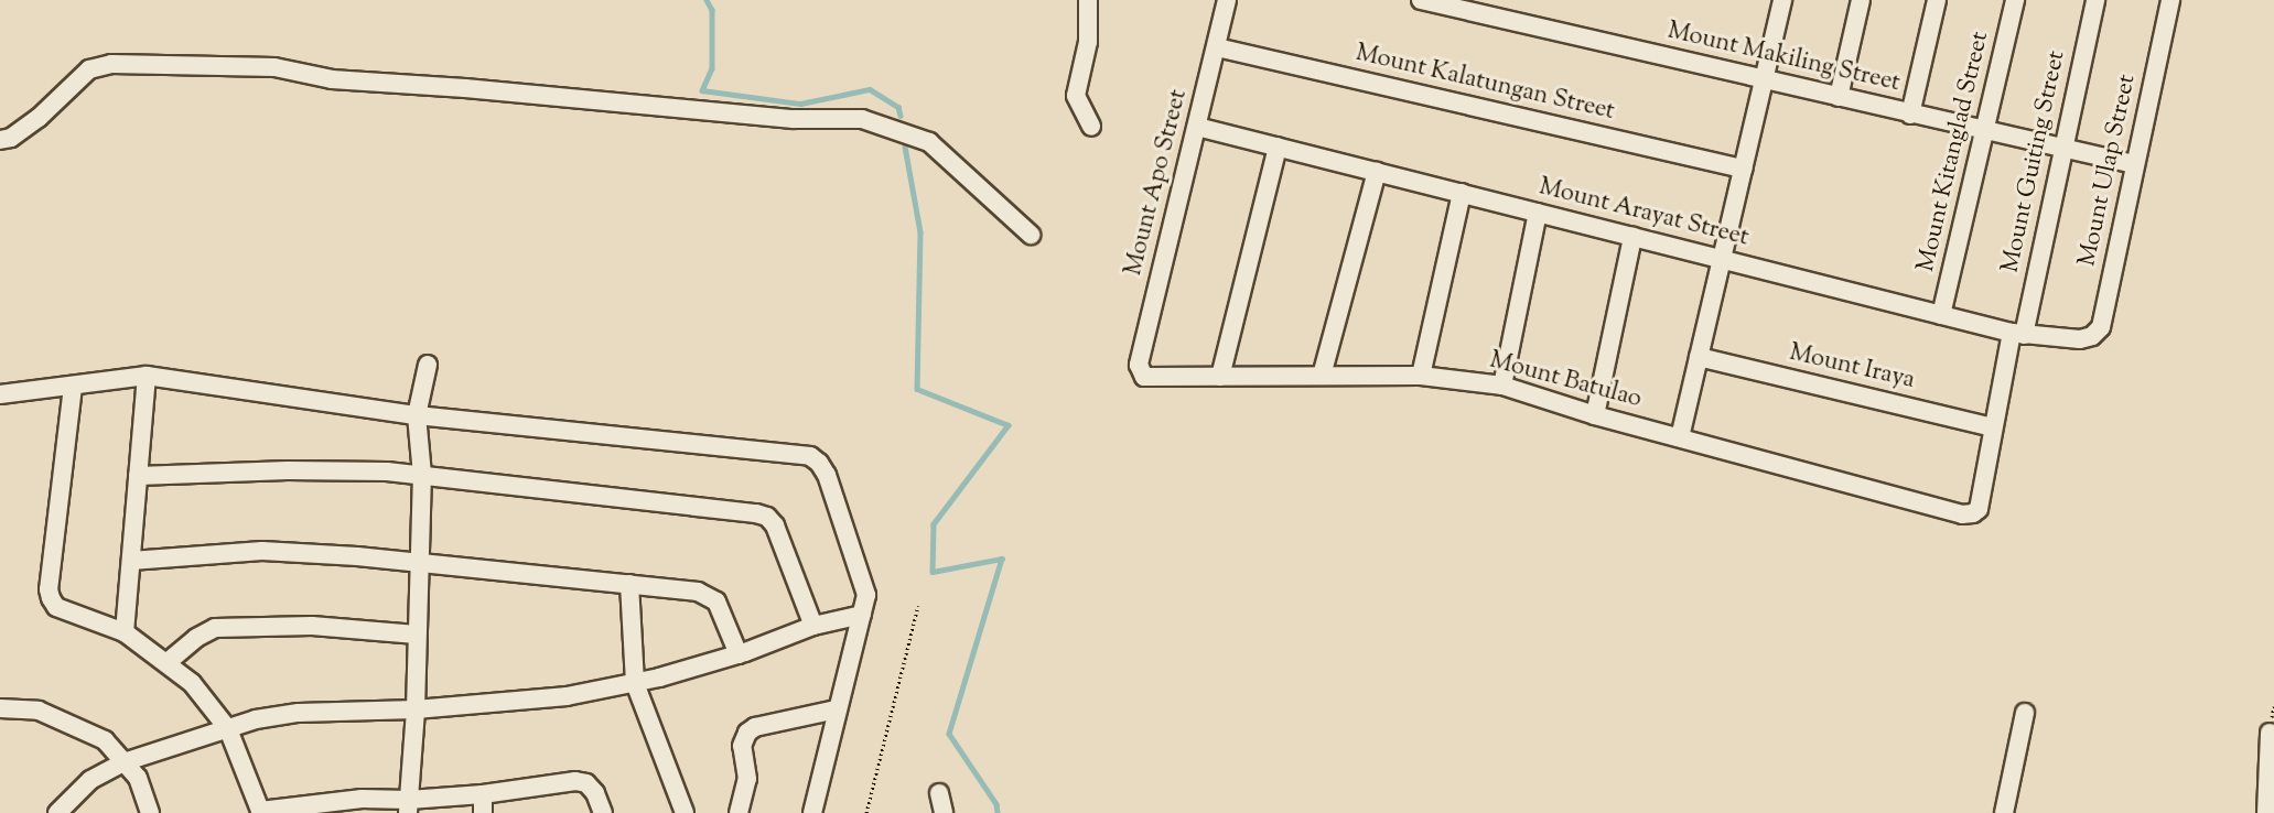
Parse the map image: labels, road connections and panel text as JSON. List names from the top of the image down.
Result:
{
  "streets": {
    "street": [
      "Mount Makiling Street",
      "Mount Kalatungan Street",
      "Mount Kitanglad Street",
      "Mount Guiting Street",
      "Mount Ulap Street",
      "Mount Apo Street",
      "Mount Arayat Street",
      "Mount Iraya",
      "Mount Batulao"
    ]
  },
  "crossings": [
    ["Mount Makiling Street", "Mount Kitanglad Street"],
    ["Mount Makiling Street", "Mount Guiting Street"],
    ["Mount Makiling Street", "Mount Ulap Street"],
    ["Mount Kalatungan Street", "Mount Apo Street"],
    ["Mount Kitanglad Street", "Mount Arayat Street"],
    ["Mount Guiting Street", "Mount Arayat Street"],
    ["Mount Guiting Street", "Mount Iraya"],
    ["Mount Guiting Street", "Mount Batulao"],
    ["Mount Ulap Street", "Mount Arayat Street"],
    ["Mount Apo Street", "Mount Arayat Street"],
    ["Mount Apo Street", "Mount Batulao"]
  ]
}
